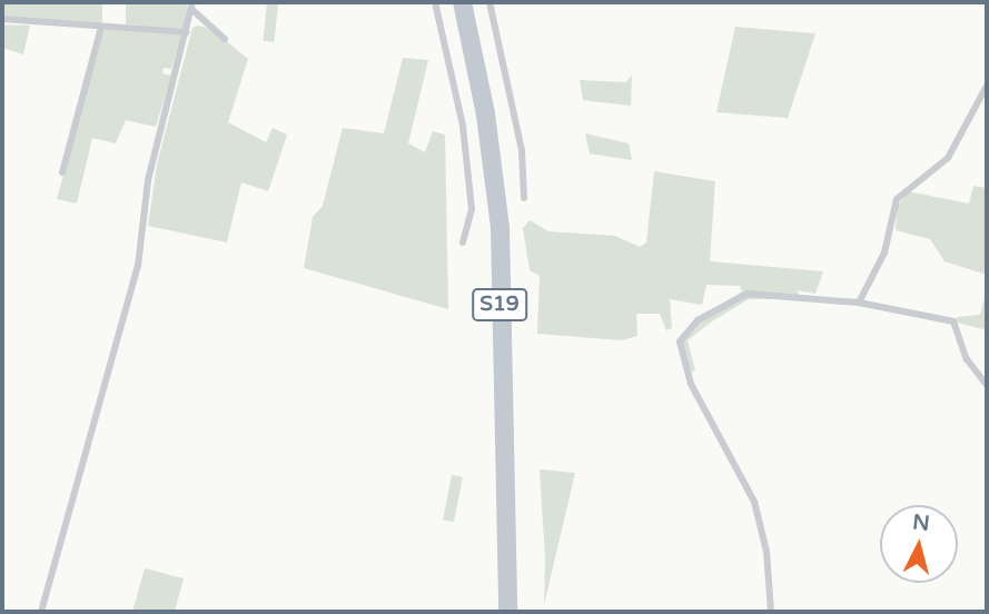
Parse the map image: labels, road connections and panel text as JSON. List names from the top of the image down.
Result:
{
  "streets": {
    "highway": ["S19"]
  },
  "north": "top"
}
